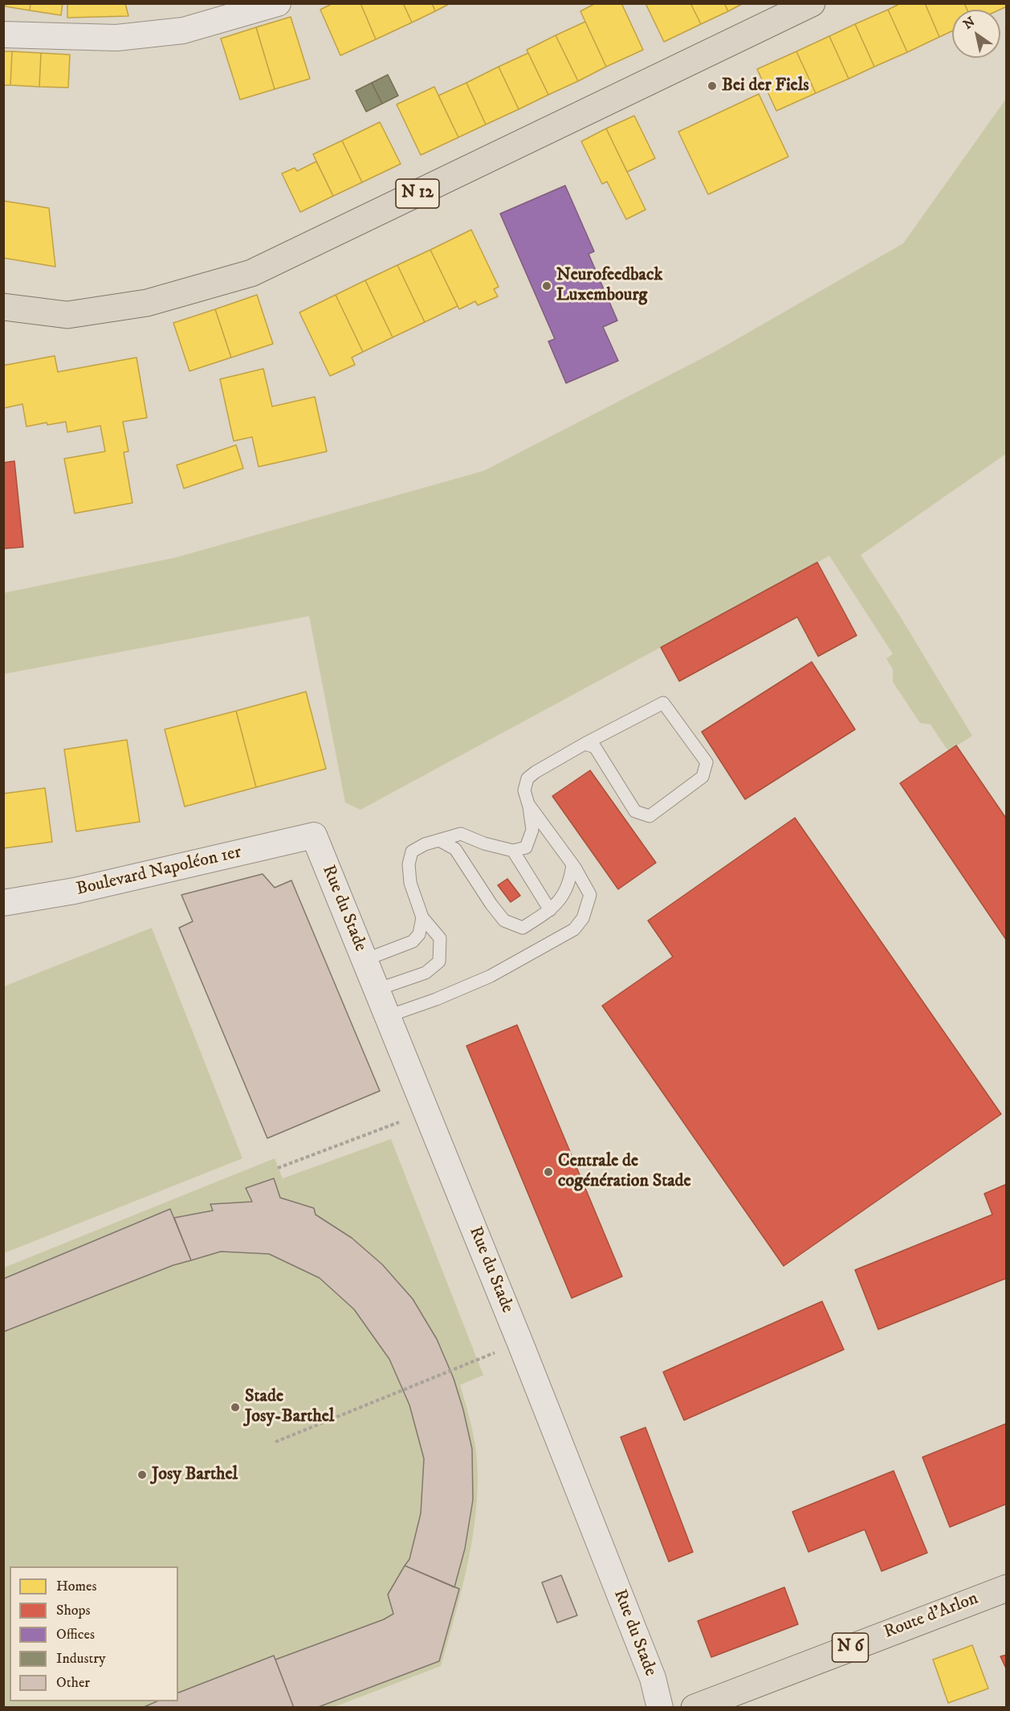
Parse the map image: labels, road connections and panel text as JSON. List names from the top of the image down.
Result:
{
  "streets": {
    "main road": ["N 12", "Route d'Arlon", "N 6"],
    "street": ["Boulevard Napoléon 1er", "Rue du Stade"]
  },
  "crossings": [
    ["Boulevard Napoléon 1er", "Rue du Stade"]
  ],
  "places": [
    "Bei der Fiels",
    "Neurofeedback Luxembourg",
    "Centrale de cogénération Stade",
    "Stade Josy-Barthel",
    "Josy Barthel"
  ],
  "legend": [
    "Homes",
    "Shops",
    "Offices",
    "Industry",
    "Other"
  ],
  "north": "top left"
}
